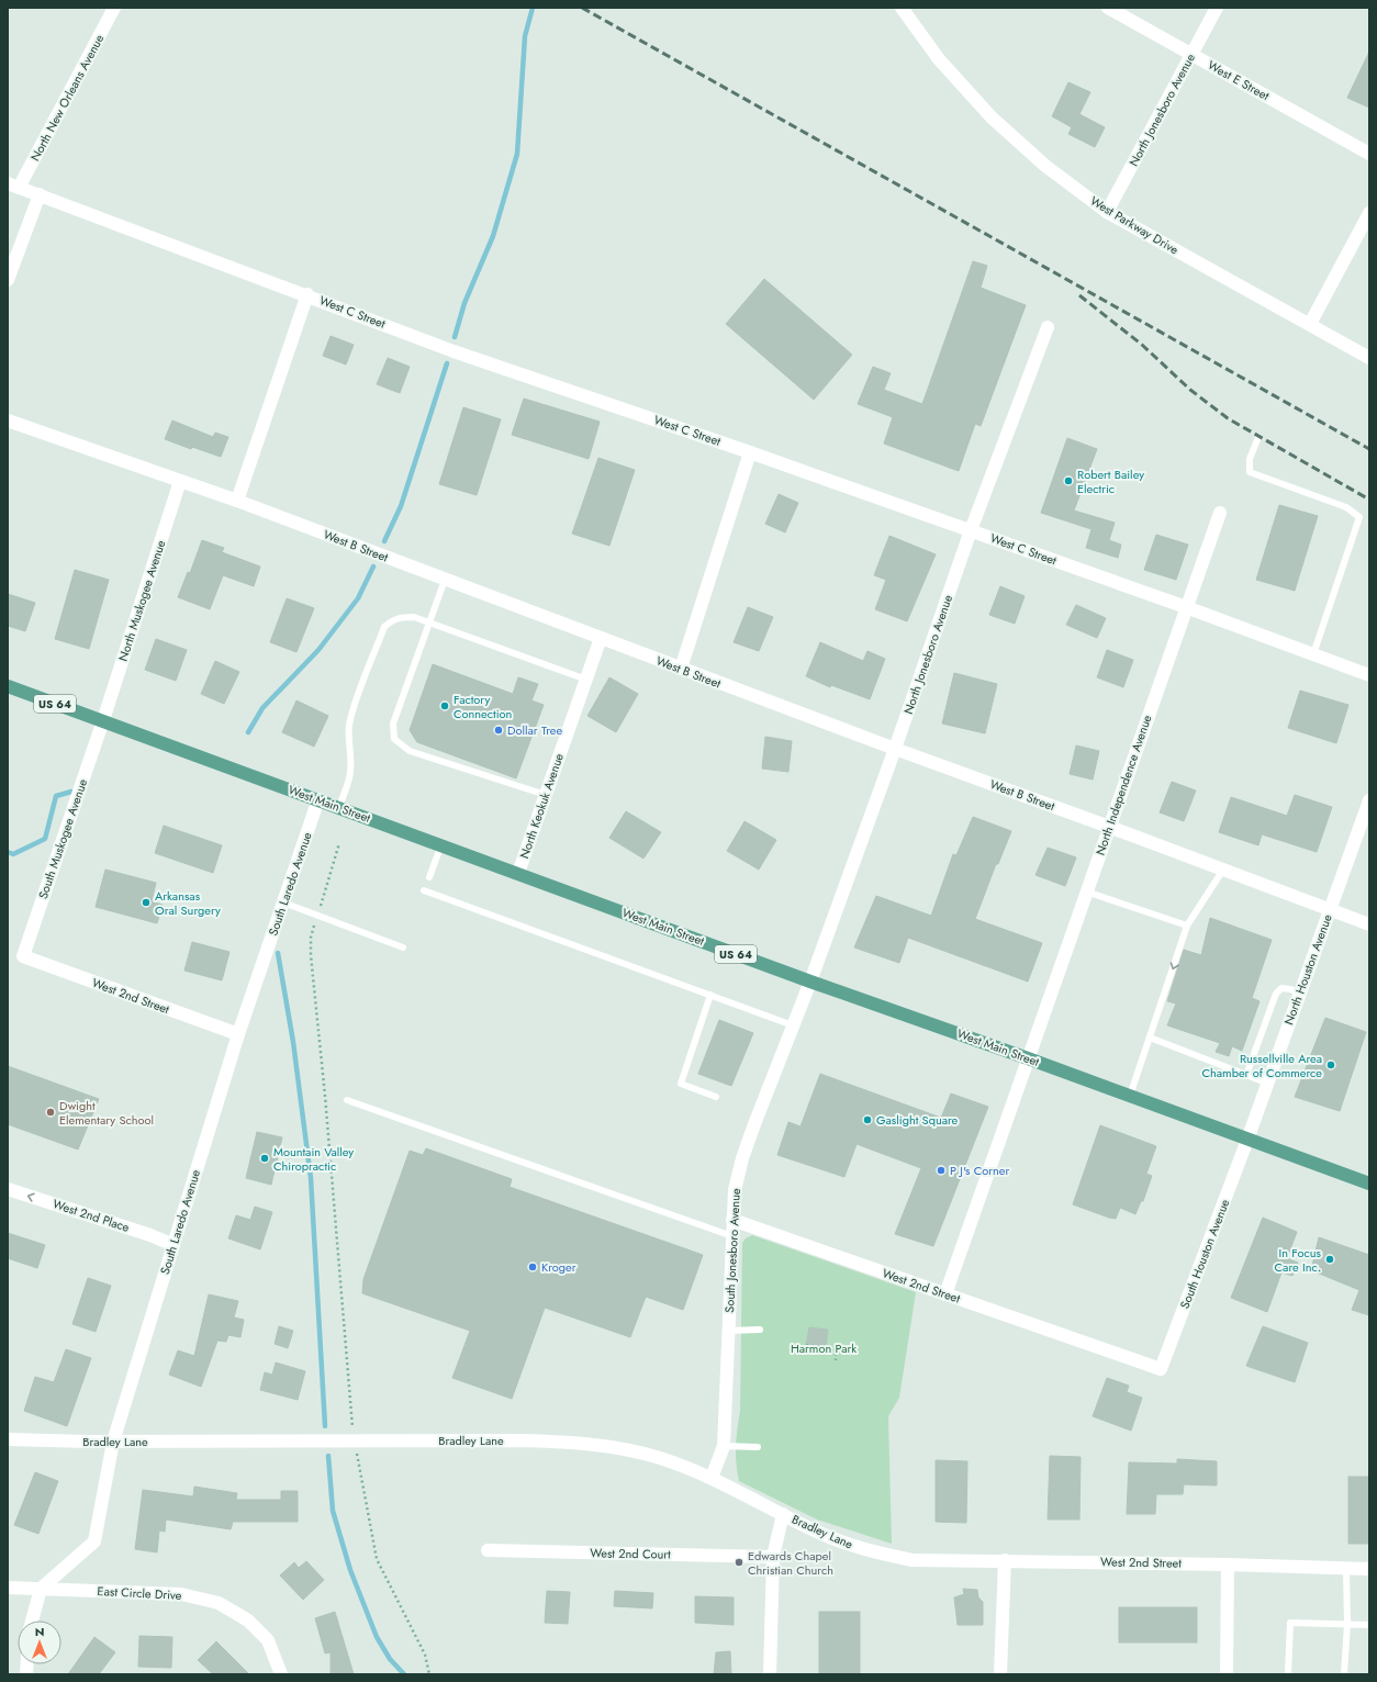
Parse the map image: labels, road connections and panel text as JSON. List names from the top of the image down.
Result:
{
  "streets": {
    "main road": ["US 64", "West Main Street"],
    "street": [
      "West E Street",
      "North New Orleans Avenue",
      "North Jonesboro Avenue",
      "West Parkway Drive",
      "West C Street",
      "West B Street",
      "North Muskogee Avenue",
      "North Independence Avenue",
      "North Keokuk Avenue",
      "South Muskogee Avenue",
      "South Laredo Avenue",
      "North Houston Avenue",
      "West 2nd Street",
      "West 2nd Place",
      "South Jonesboro Avenue",
      "South Houston Avenue",
      "Bradley Lane",
      "West 2nd Court",
      "East Circle Drive"
    ]
  },
  "crossings": [
    ["West E Street", "North Jonesboro Avenue"],
    ["North New Orleans Avenue", "West C Street"],
    ["North Jonesboro Avenue", "West Parkway Drive"],
    ["North Jonesboro Avenue", "West C Street"],
    ["North Jonesboro Avenue", "West B Street"],
    ["North Jonesboro Avenue", "West Main Street"],
    ["North Jonesboro Avenue", "South Jonesboro Avenue"],
    ["West C Street", "North Independence Avenue"],
    ["West B Street", "North Muskogee Avenue"],
    ["West B Street", "North Independence Avenue"],
    ["West B Street", "North Keokuk Avenue"],
    ["West B Street", "North Houston Avenue"],
    ["North Muskogee Avenue", "West Main Street"],
    ["North Muskogee Avenue", "South Muskogee Avenue"],
    ["North Independence Avenue", "West Main Street"],
    ["North Independence Avenue", "West 2nd Street"],
    ["West Main Street", "North Keokuk Avenue"],
    ["West Main Street", "South Muskogee Avenue"],
    ["West Main Street", "South Laredo Avenue"],
    ["West Main Street", "North Houston Avenue"],
    ["West Main Street", "South Jonesboro Avenue"],
    ["West Main Street", "South Houston Avenue"],
    ["South Muskogee Avenue", "West 2nd Street"],
    ["South Laredo Avenue", "West 2nd Street"],
    ["South Laredo Avenue", "West 2nd Place"],
    ["South Laredo Avenue", "Bradley Lane"],
    ["South Laredo Avenue", "East Circle Drive"],
    ["North Houston Avenue", "South Houston Avenue"],
    ["West 2nd Street", "South Jonesboro Avenue"],
    ["West 2nd Street", "South Houston Avenue"],
    ["West 2nd Street", "Bradley Lane"],
    ["South Jonesboro Avenue", "Bradley Lane"]
  ],
  "one_way": ["West 2nd Place"],
  "parks": ["Harmon Park"],
  "places": [
    "Robert Bailey Electric",
    "Factory Connection",
    "Dollar Tree",
    "Arkansas Oral Surgery",
    "Russellville Area Chamber of Commerce",
    "Dwight Elementary School",
    "Gaslight Square",
    "Mountain Valley Chiropractic",
    "P J's Corner",
    "In Focus Care Inc.",
    "Kroger",
    "Edwards Chapel Christian Church"
  ],
  "north": "top"
}
